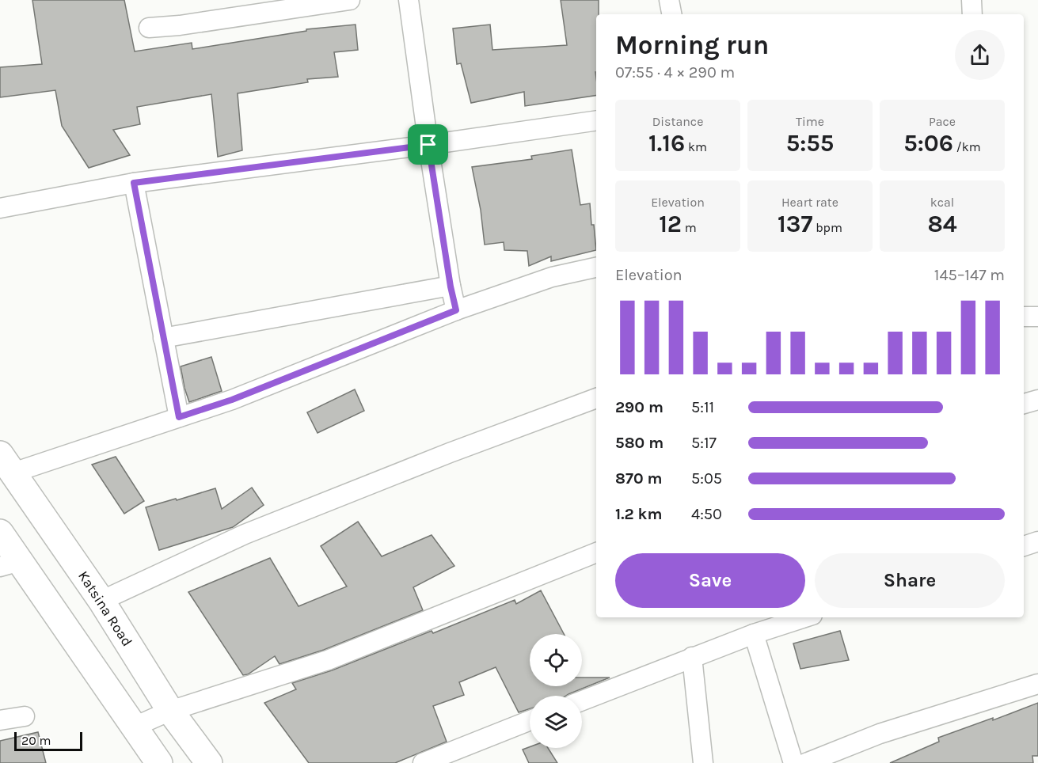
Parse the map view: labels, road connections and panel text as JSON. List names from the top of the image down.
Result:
{
  "streets": {
    "highway": ["Katsina Road"]
  },
  "scale_bar": "20 m",
  "page": {
    "heading": ["Morning run", "07:55 · 4 × 290 m"],
    "stats": [
      ["Distance", "1.16 km"],
      ["Time", "5:55"],
      ["Pace", "5:06 /km"],
      ["Elevation", "12 m"],
      ["Heart rate", "137 bpm"],
      ["kcal", "84"]
    ],
    "chart": ["Elevation", "145–147 m"],
    "list": [
      {
        "name": "290 m",
        "note": "5:11"
      },
      {
        "name": "580 m",
        "note": "5:17"
      },
      {
        "name": "870 m",
        "note": "5:05"
      },
      {
        "name": "1.2 km",
        "note": "4:50"
      }
    ],
    "buttons": ["Save", "Share"],
    "scale": "20 m"
  }
}
